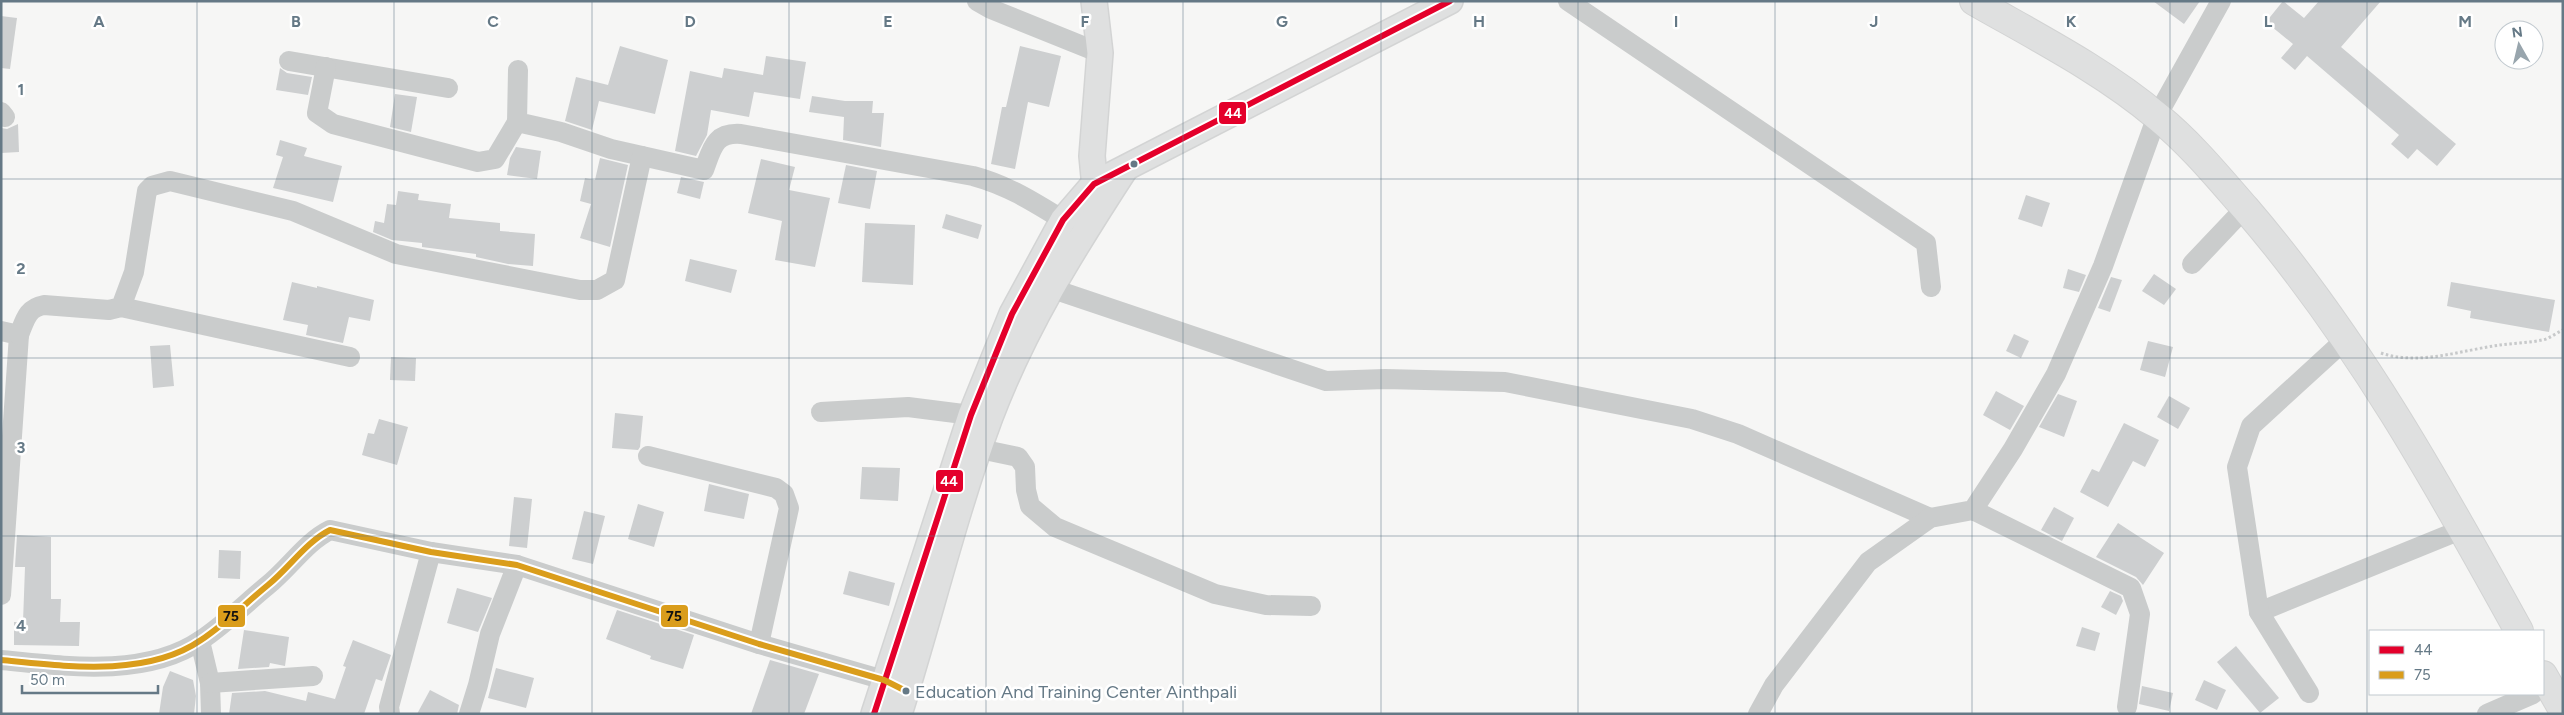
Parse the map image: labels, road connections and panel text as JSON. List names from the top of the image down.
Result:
{
  "places": ["Education And Training Center Ainthpali"],
  "lines": ["transit line 44", "transit line 75"],
  "legend": ["44", "75"],
  "scale_bar": "50 m",
  "north": "top",
  "grid": {
    "columns": [
      "A",
      "B",
      "C",
      "D",
      "E",
      "F",
      "G",
      "H",
      "I",
      "J",
      "K",
      "L",
      "M"
    ],
    "rows": [
      "1",
      "2",
      "3",
      "4"
    ]
  }
}
